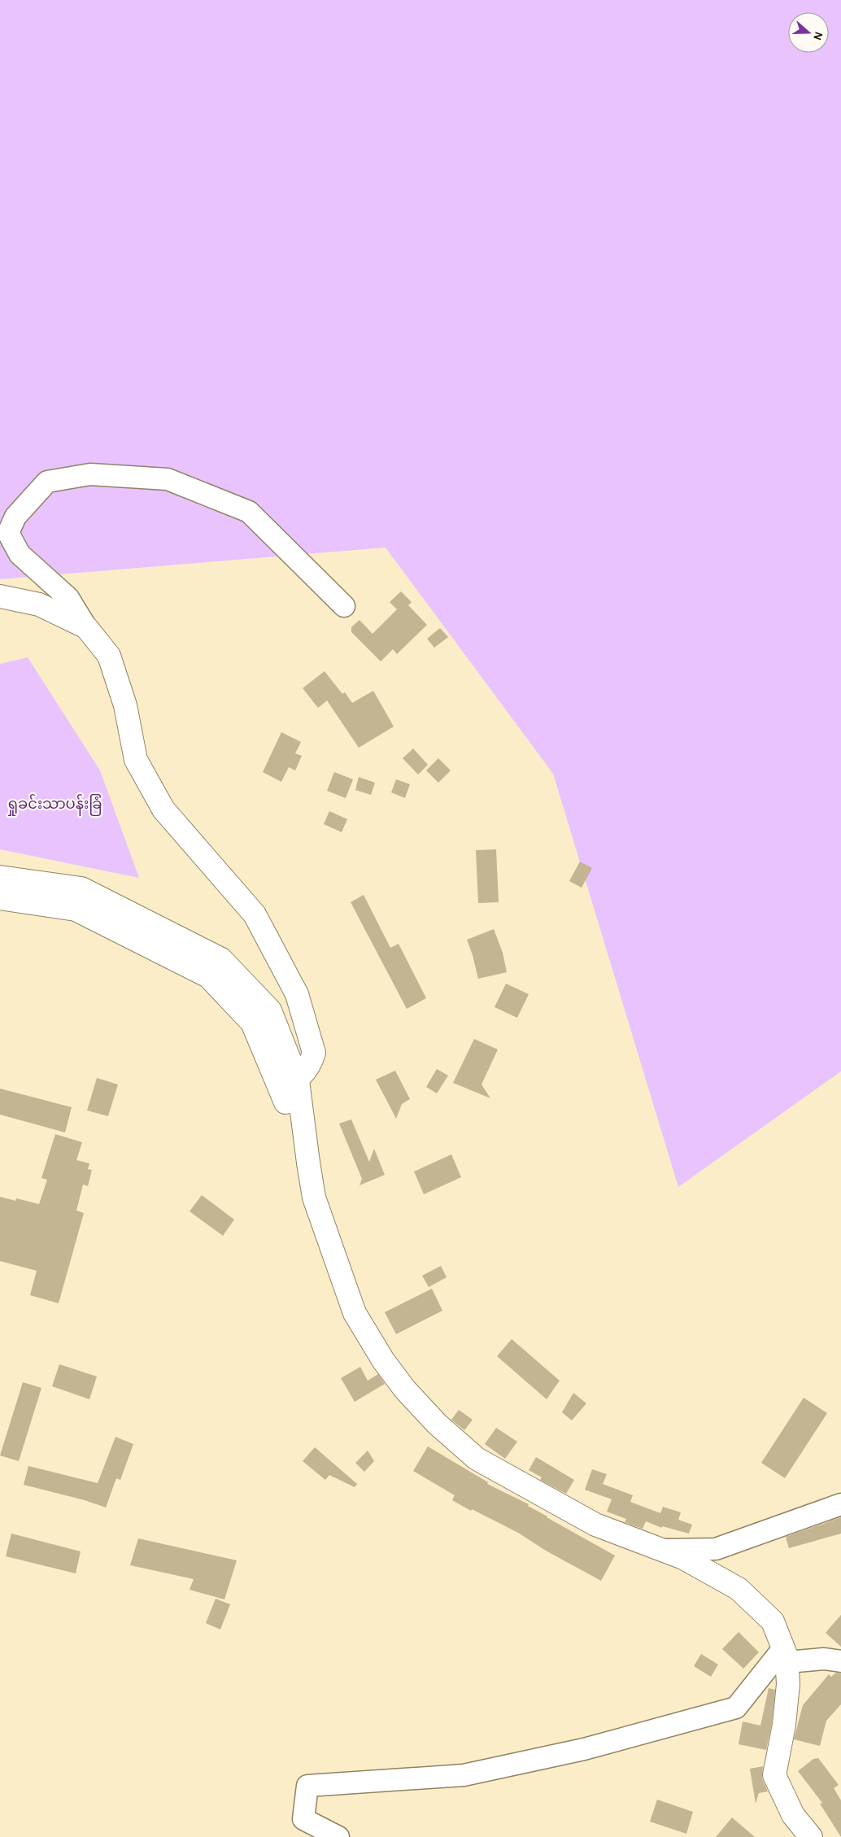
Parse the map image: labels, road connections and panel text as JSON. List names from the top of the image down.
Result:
{
  "parks": ["ရှုခင်းသာပန်းခြံ"],
  "north": "right"
}
